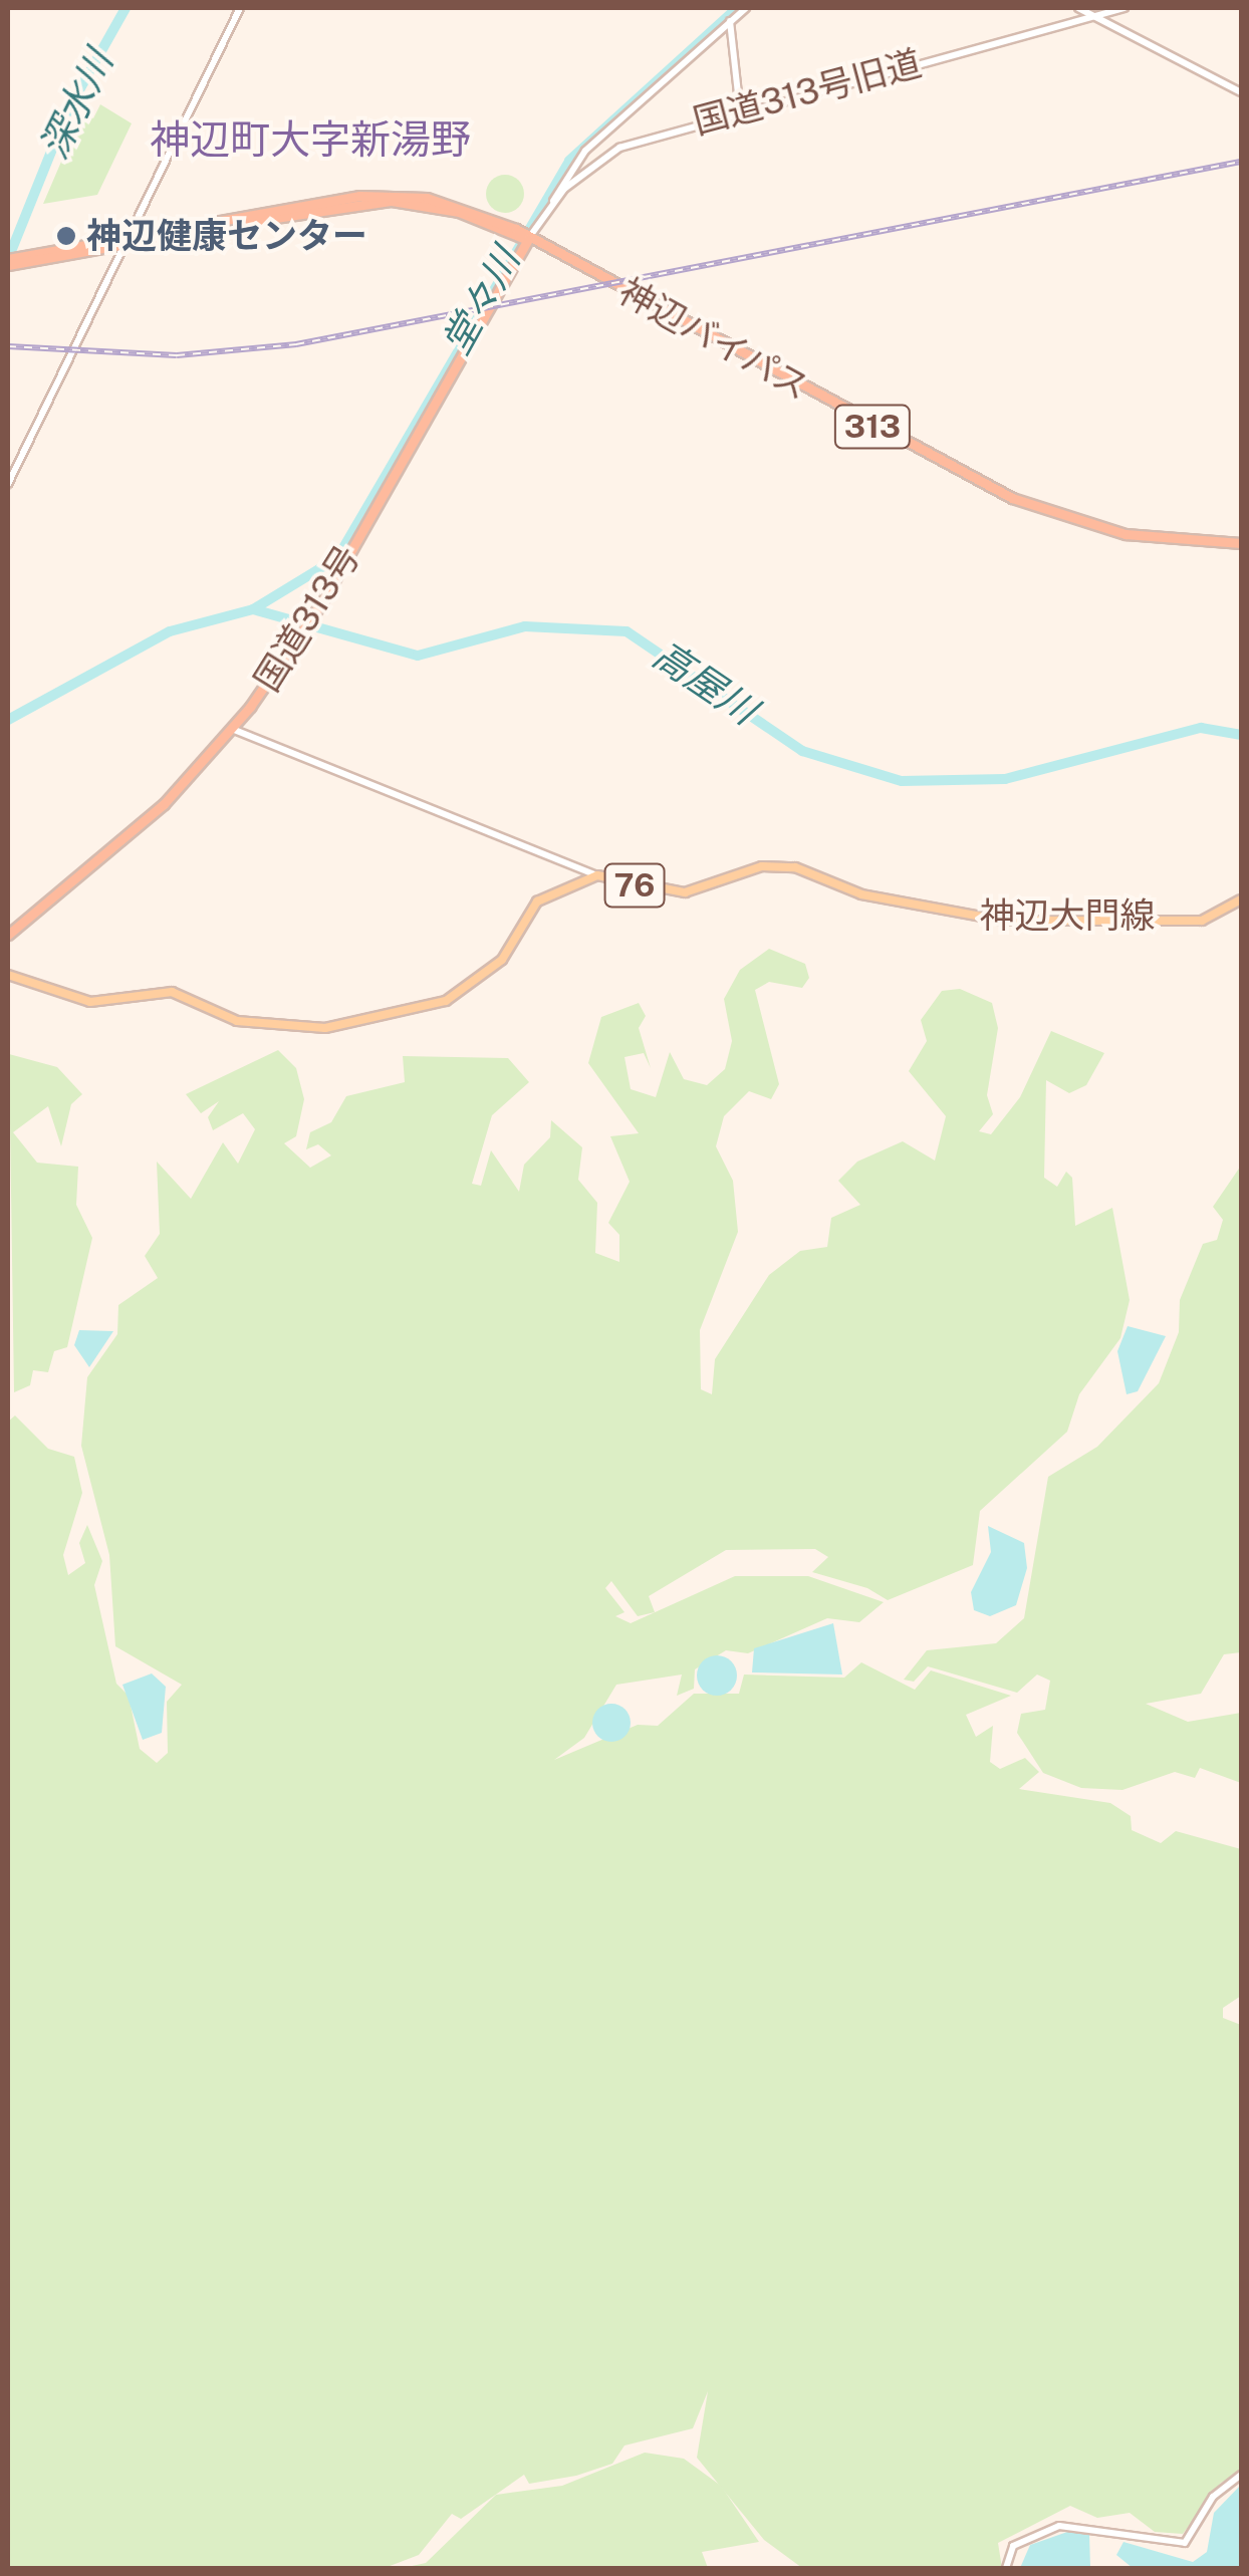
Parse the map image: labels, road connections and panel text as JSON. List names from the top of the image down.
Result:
{
  "streets": {
    "highway": ["神辺バイパス", "313", "国道313号"],
    "main road": ["76", "神辺大門線"],
    "street": ["国道313号旧道"]
  },
  "crossings": [
    ["国道313号旧道", "神辺バイパス"],
    ["国道313号旧道", "国道313号"],
    ["神辺バイパス", "国道313号"],
    ["76", "神辺大門線"]
  ],
  "districts": ["神辺町大字新湯野"],
  "water": ["深水川", "堂々川", "高屋川"],
  "places": ["神辺健康センター"]
}
